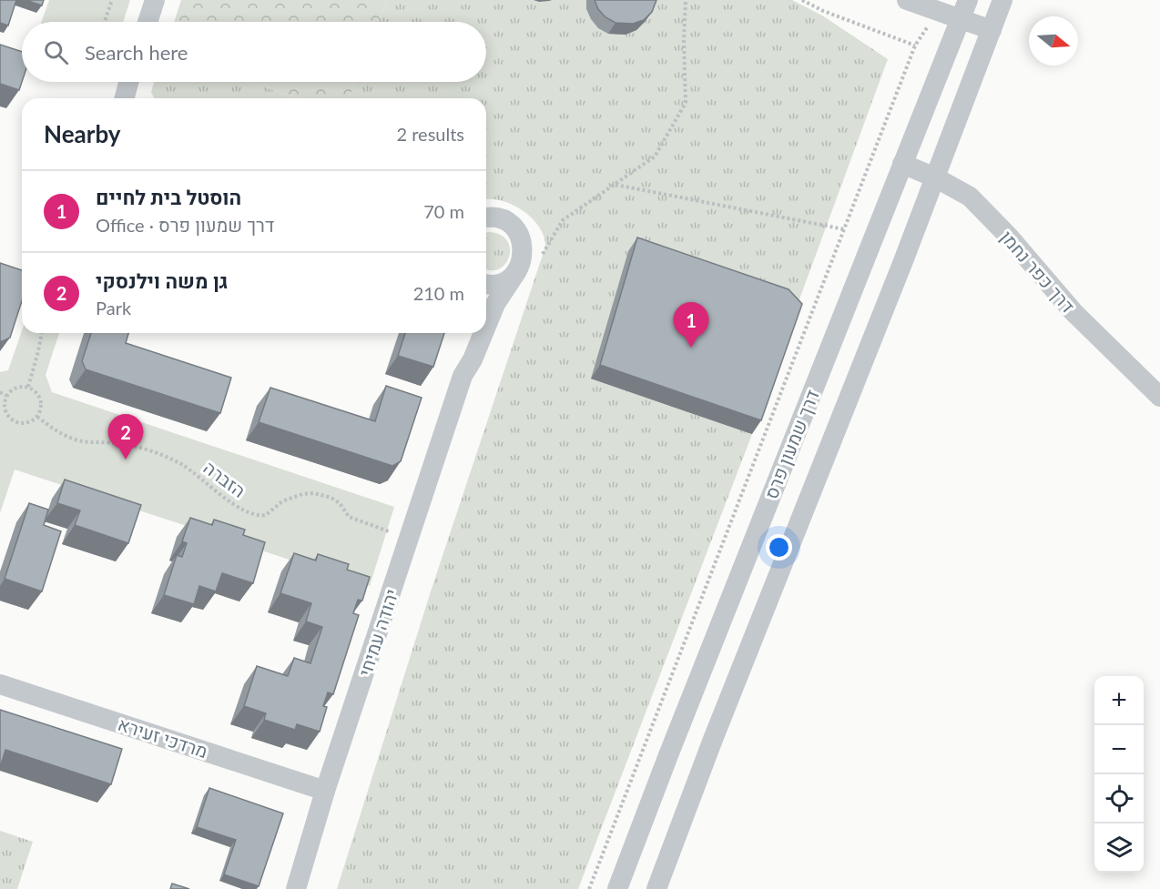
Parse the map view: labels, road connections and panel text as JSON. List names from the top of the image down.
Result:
{
  "streets": {
    "street": [
      "דרך כפר נחמן",
      "דרך שמעון פרס",
      "יהודה עמיחי",
      "מרדכי זעירא"
    ],
    "path": ["הזברה"]
  },
  "crossings": [
    ["דרך כפר נחמן", "דרך שמעון פרס"],
    ["יהודה עמיחי", "מרדכי זעירא"]
  ],
  "north": "right",
  "page": {
    "search": "Search here",
    "heading": ["Nearby", "2 results"],
    "list": [
      {
        "mark": "1",
        "name": "הוסטל בית לחיים",
        "note": "Office · דרך שמעון פרס",
        "value": "70 m"
      },
      {
        "mark": "2",
        "name": "גן משה וילנסקי",
        "note": "Park",
        "value": "210 m"
      }
    ],
    "pins": ["1", "2"],
    "map_buttons": ["+", "−"]
  }
}
